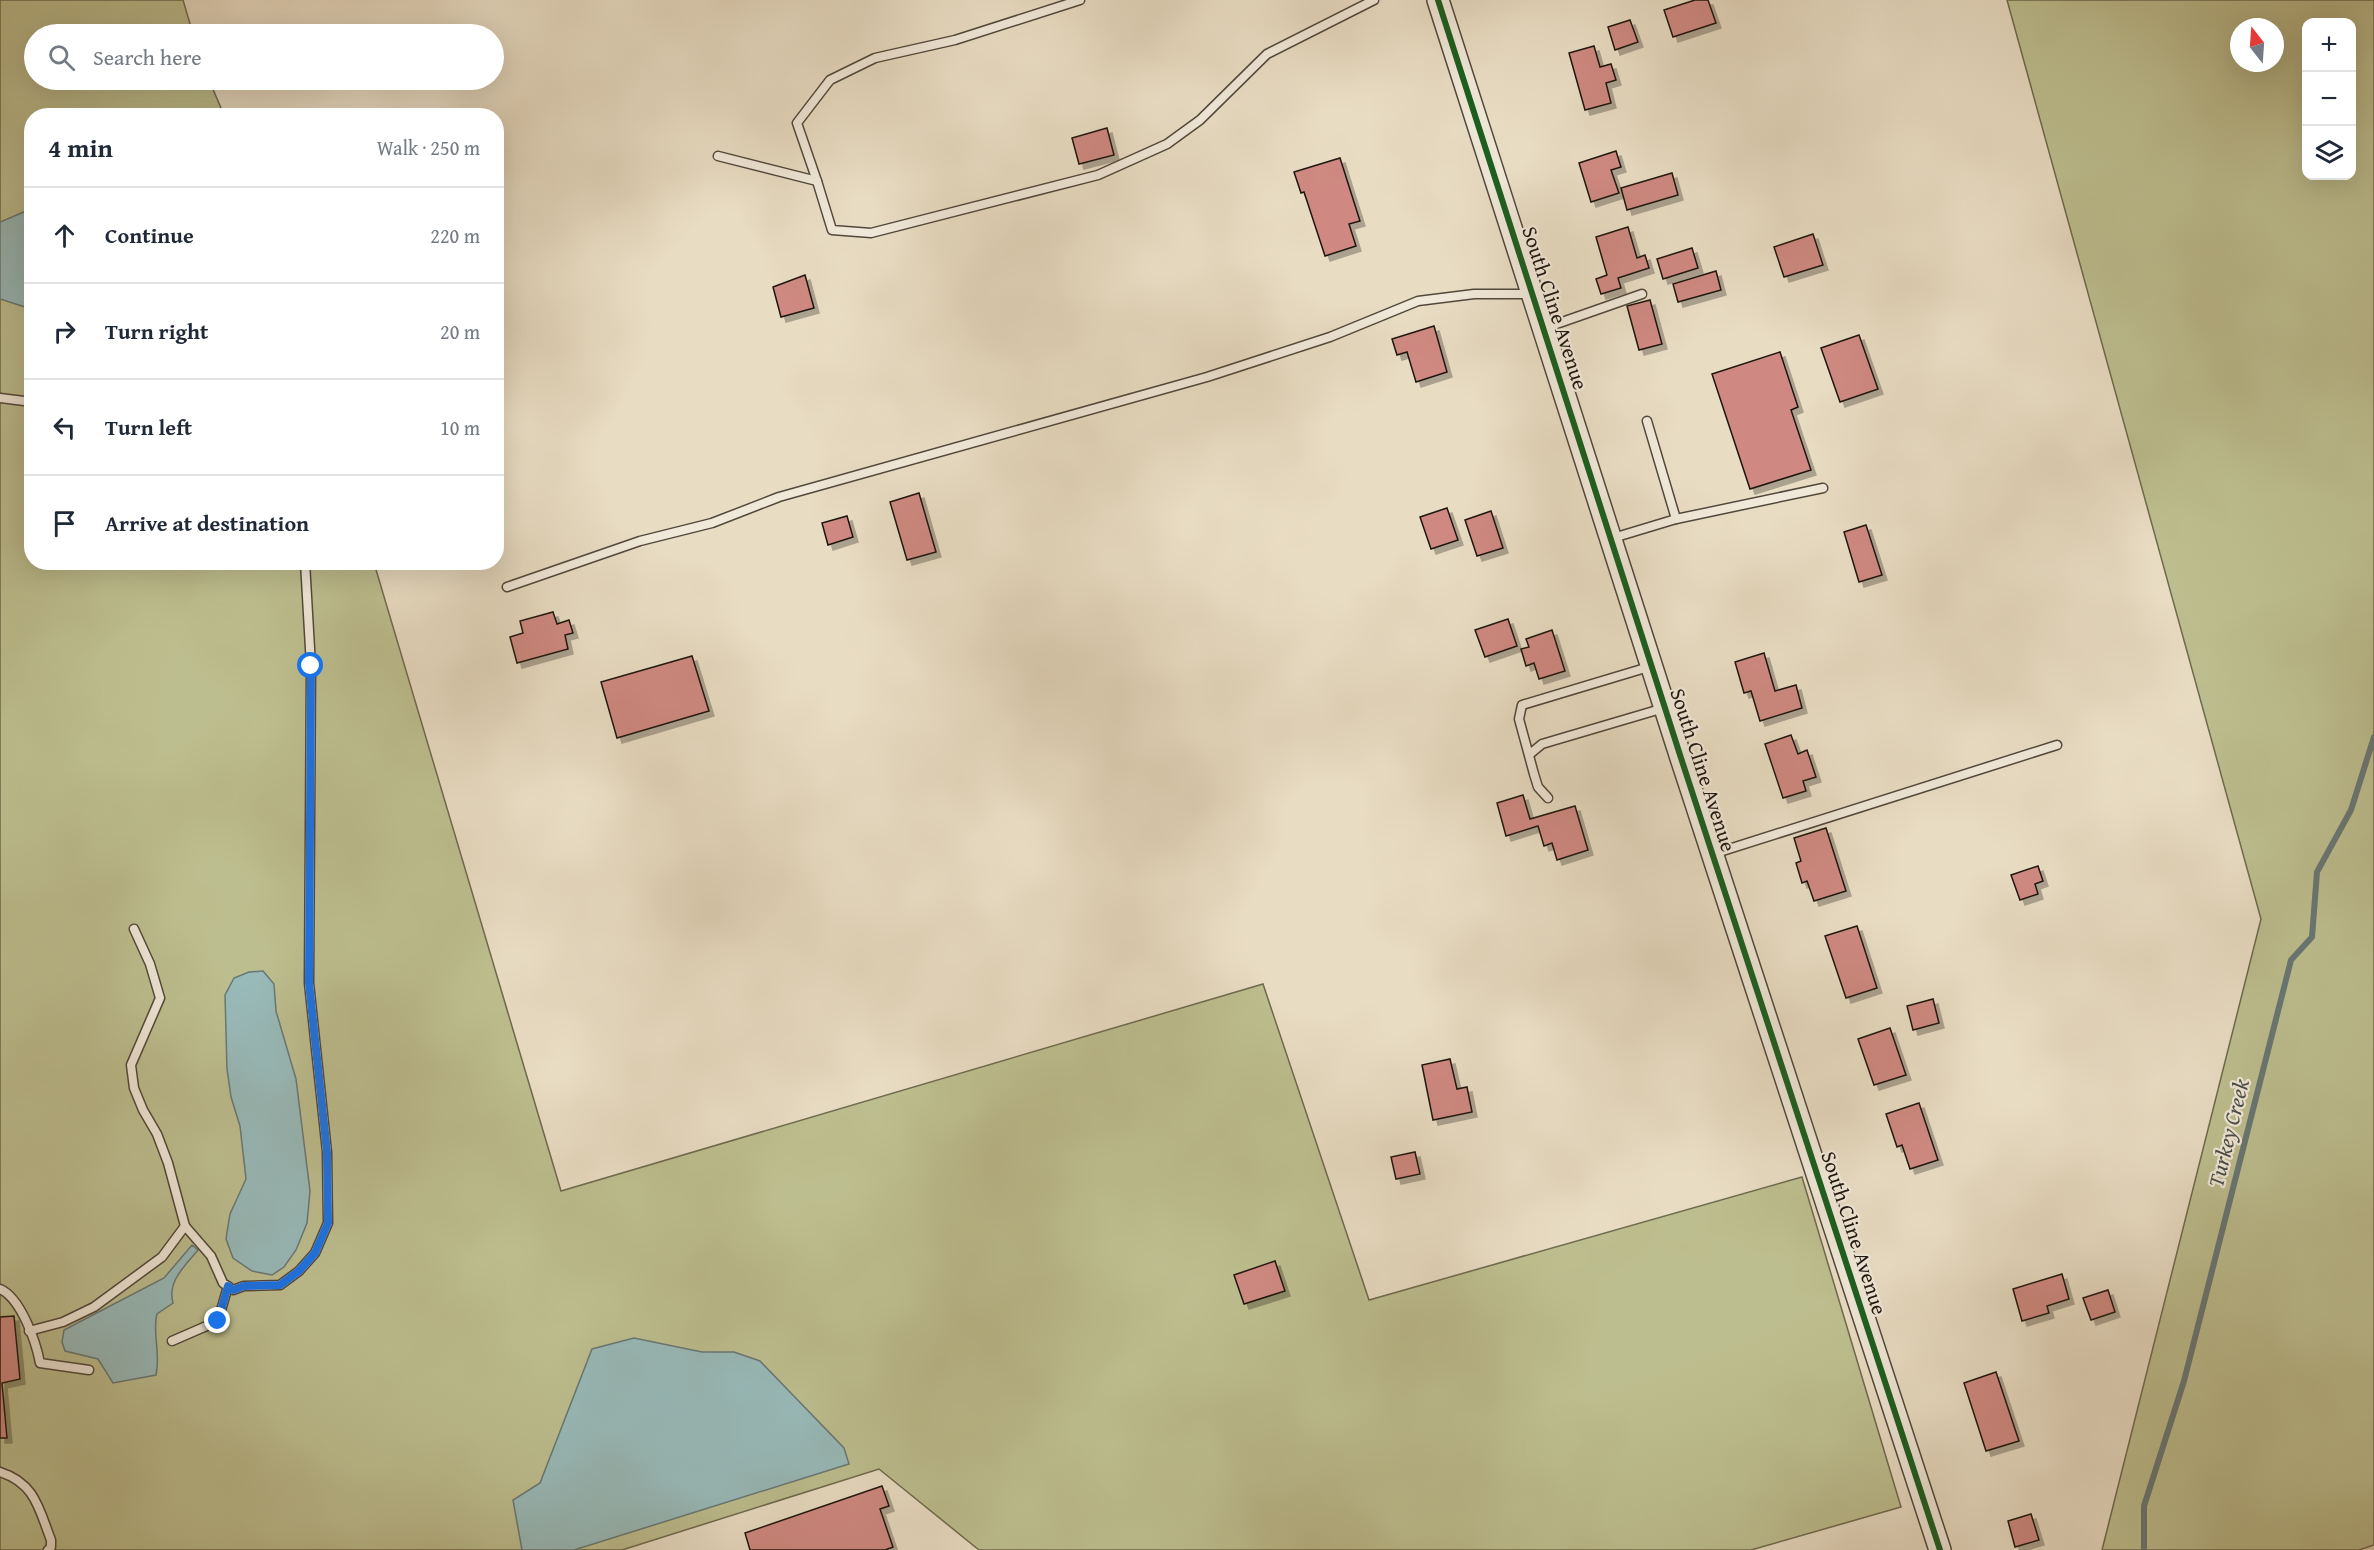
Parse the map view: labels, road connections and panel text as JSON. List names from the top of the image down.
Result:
{
  "streets": {
    "street": ["South Cline Avenue"]
  },
  "water": ["Turkey Creek"],
  "north": "top",
  "page": {
    "map_buttons": ["+", "−"],
    "search": "Search here",
    "heading": ["4 min", "Walk · 250 m"],
    "list": [
      ["Continue", "220 m"],
      ["Turn right", "20 m"],
      ["Turn left", "10 m"],
      "Arrive at destination"
    ]
  }
}
